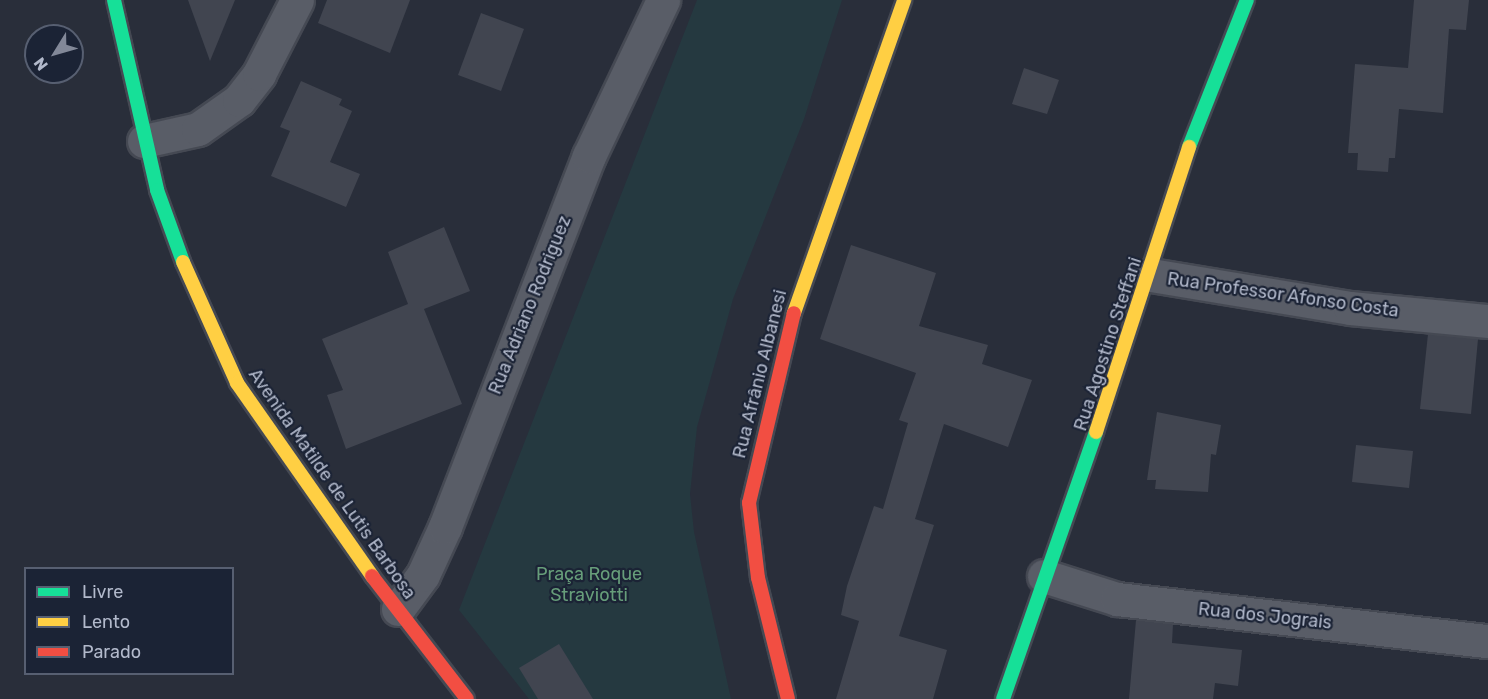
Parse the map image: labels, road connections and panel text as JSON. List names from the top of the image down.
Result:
{
  "streets": {
    "street": [
      "Rua Professor Afonso Costa",
      "Rua Adriano Rodriguez",
      "Rua Agostino Steffani",
      "Rua Afrânio Albanesi",
      "Avenida Matilde de Lutis Barbosa",
      "Rua dos Jograis"
    ]
  },
  "crossings": [
    ["Rua Professor Afonso Costa", "Rua Agostino Steffani"],
    ["Rua Adriano Rodriguez", "Avenida Matilde de Lutis Barbosa"],
    ["Rua Agostino Steffani", "Rua dos Jograis"]
  ],
  "parks": ["Praça Roque Straviotti"],
  "legend": ["Livre", "Lento", "Parado"],
  "north": "bottom left"
}
